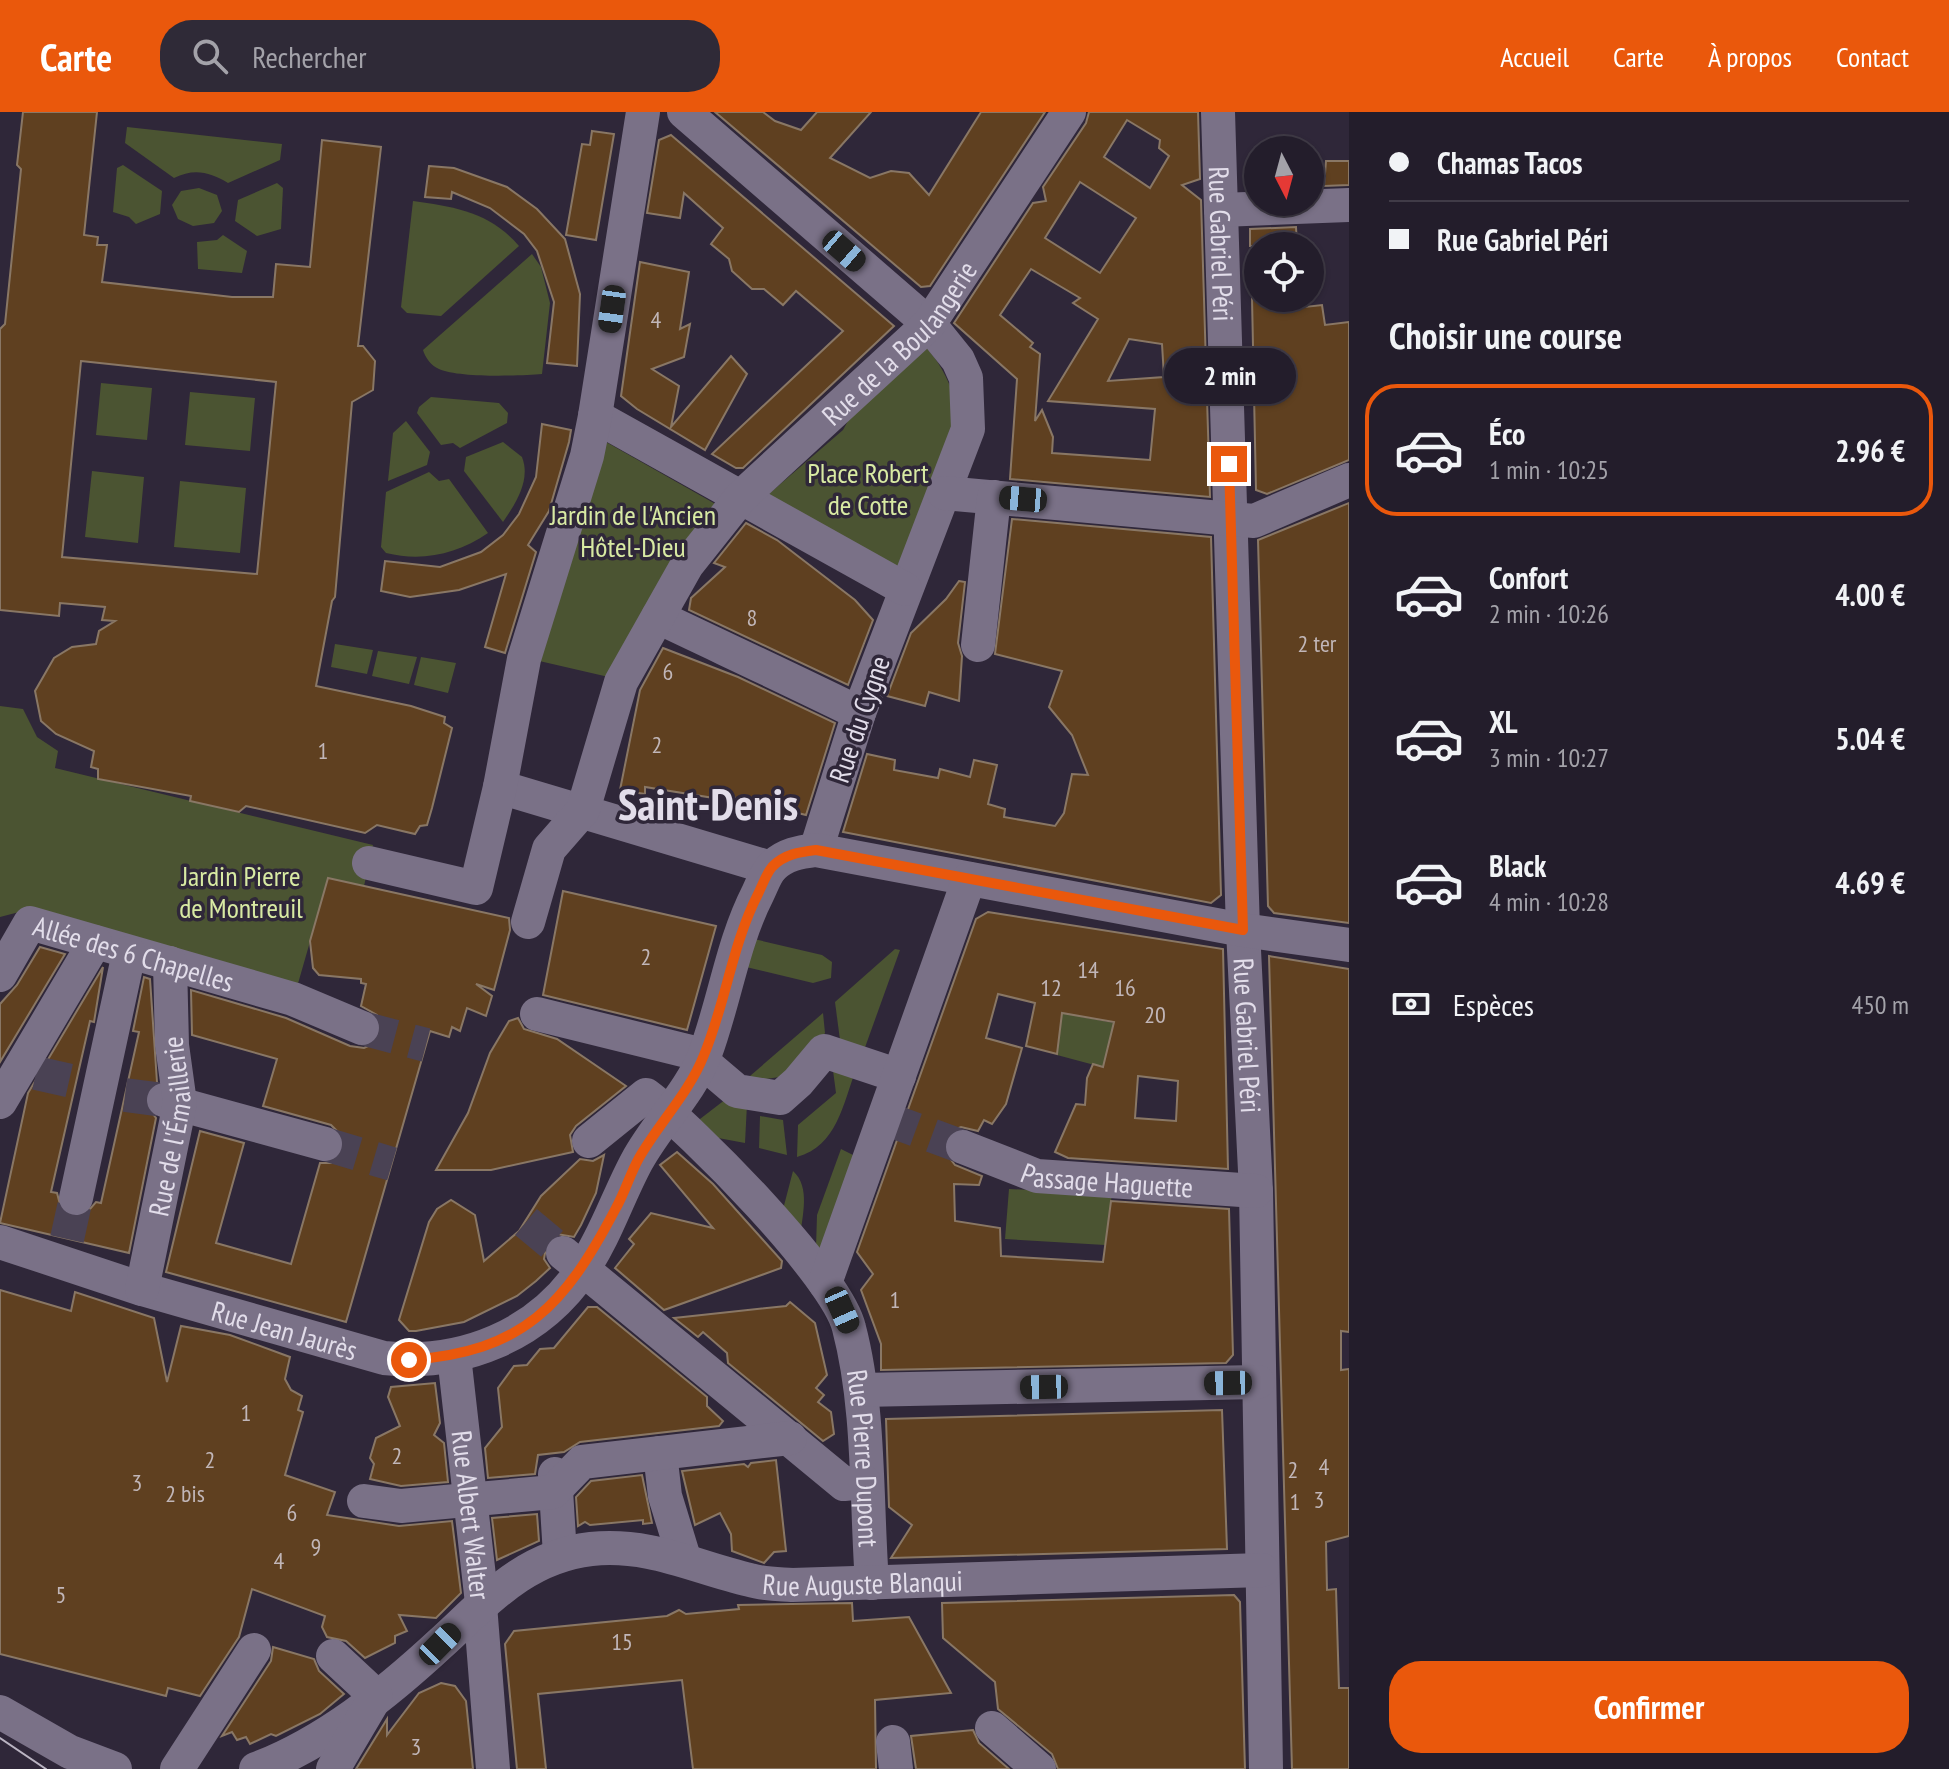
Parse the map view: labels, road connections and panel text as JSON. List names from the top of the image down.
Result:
{
  "streets": {
    "street": [
      "Rue Gabriel Péri",
      "Rue de la Boulangerie",
      "Rue du Cygne",
      "Allée des 6 Chapelles",
      "Rue de l'Émaillerie",
      "Passage Haguette",
      "Rue Jean Jaurès",
      "Rue Pierre Dupont",
      "Rue Albert Walter",
      "Rue Auguste Blanqui"
    ]
  },
  "crossings": [
    ["Rue Gabriel Péri", "Passage Haguette"],
    ["Rue Gabriel Péri", "Rue Auguste Blanqui"],
    ["Rue de la Boulangerie", "Rue du Cygne"],
    ["Allée des 6 Chapelles", "Rue de l'Émaillerie"],
    ["Rue de l'Émaillerie", "Rue Jean Jaurès"],
    ["Rue Jean Jaurès", "Rue Pierre Dupont"],
    ["Rue Jean Jaurès", "Rue Albert Walter"],
    ["Rue Pierre Dupont", "Rue Auguste Blanqui"],
    ["Rue Albert Walter", "Rue Auguste Blanqui"]
  ],
  "districts": ["Saint-Denis"],
  "parks": ["Place Robert de Cotte", "Jardin de l'Ancien Hôtel-Dieu", "Jardin Pierre de Montreuil"],
  "house_numbers": [
    "4",
    "8",
    "2 ter",
    "6",
    "2",
    "1",
    "2",
    "14",
    "12",
    "16",
    "20",
    "1",
    "1",
    "2",
    "2",
    "4",
    "2",
    "3",
    "2 bis",
    "3",
    "1",
    "6",
    "9",
    "4",
    "5",
    "15",
    "3"
  ],
  "north": "bottom",
  "page": {
    "header": "Carte",
    "search": "Rechercher",
    "nav": [
      "Accueil",
      "Carte",
      "À propos",
      "Contact"
    ],
    "banner": ["Chamas Tacos", "Rue Gabriel Péri"],
    "heading": "Choisir une course",
    "bubble": "2 min",
    "list": [
      {
        "name": "Éco",
        "note": "1 min · 10:25",
        "value": "2.96 €"
      },
      {
        "name": "Confort",
        "note": "2 min · 10:26",
        "value": "4.00 €"
      },
      {
        "name": "XL",
        "note": "3 min · 10:27",
        "value": "5.04 €"
      },
      {
        "name": "Black",
        "note": "4 min · 10:28",
        "value": "4.69 €"
      }
    ],
    "pay": ["Espèces", "450 m"],
    "buttons": "Confirmer"
  }
}
